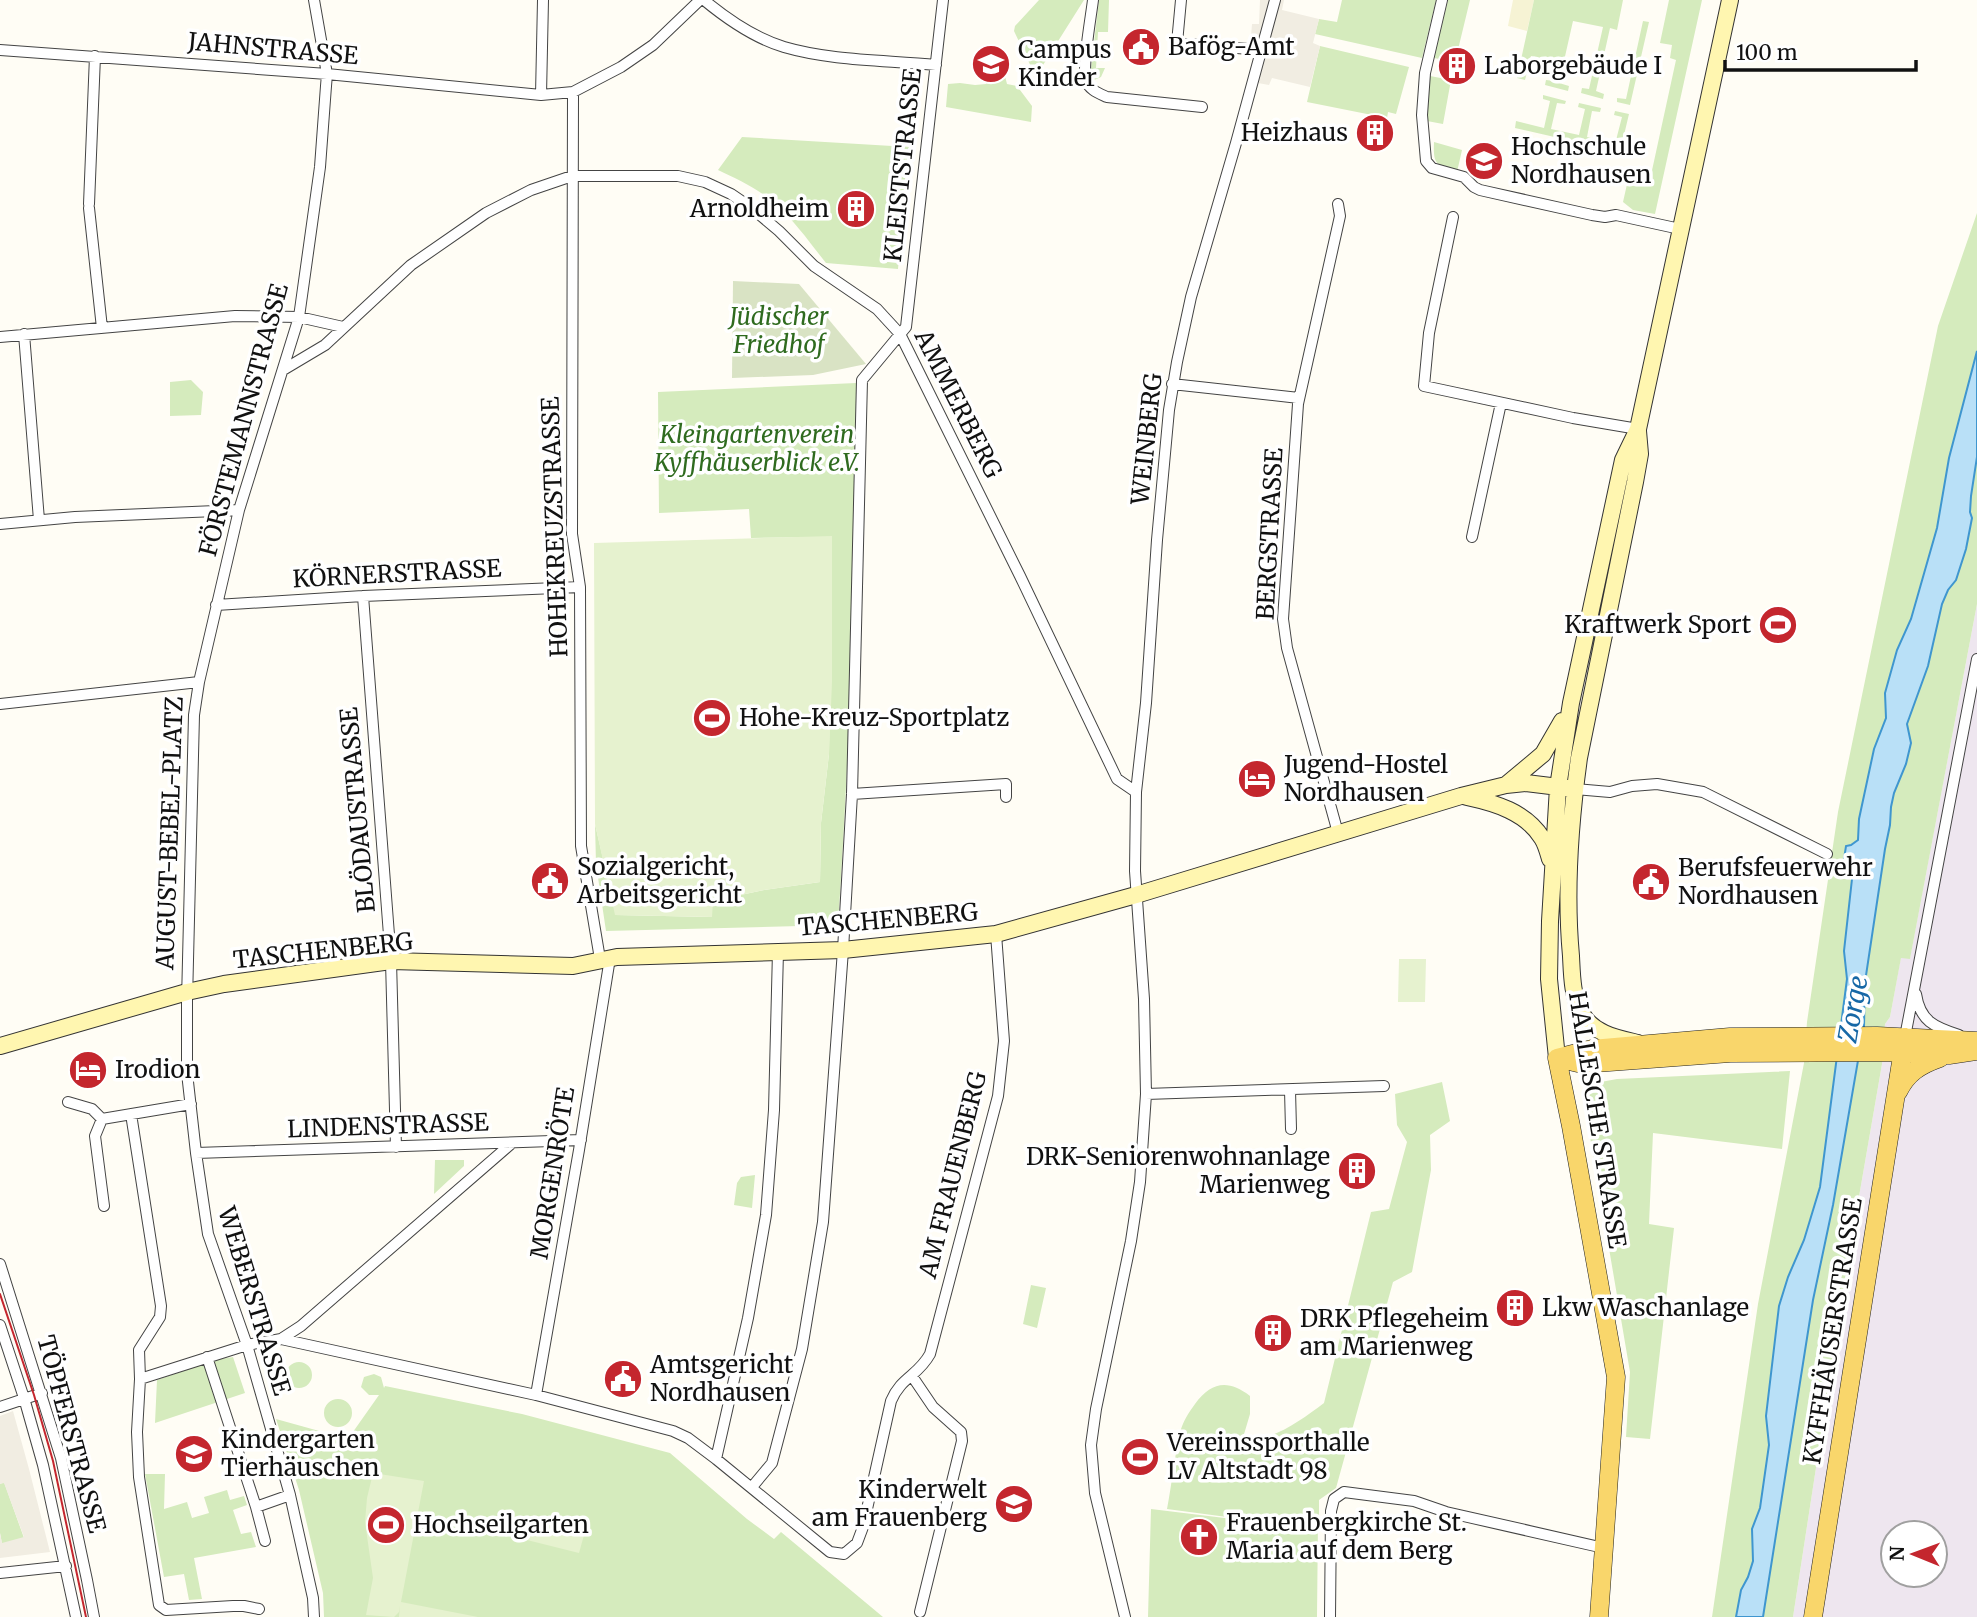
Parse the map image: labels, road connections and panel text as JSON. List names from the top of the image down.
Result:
{
  "streets": {
    "main road": [
      "AUGUST-BEBEL-PLATZ",
      "TASCHENBERG",
      "HALLESCHE STRASSE",
      "KYFFHÄUSERSTRASSE"
    ],
    "street": [
      "JAHNSTRASSE",
      "KLEISTSTRASSE",
      "AMMERBERG",
      "FÖRSTEMANNSTRASSE",
      "WEINBERG",
      "HOHEKREUZSTRASSE",
      "BERGSTRASSE",
      "KÖRNERSTRASSE",
      "BLÖDAUSTRASSE",
      "LINDENSTRASSE",
      "MORGENRÖTE",
      "AM FRAUENBERG",
      "WEBERSTRASSE",
      "TÖPFERSTRASSE"
    ]
  },
  "crossings": [
    ["JAHNSTRASSE", "FÖRSTEMANNSTRASSE"],
    ["JAHNSTRASSE", "HOHEKREUZSTRASSE"],
    ["KLEISTSTRASSE", "AMMERBERG"],
    ["AMMERBERG", "FÖRSTEMANNSTRASSE"],
    ["AMMERBERG", "WEINBERG"],
    ["AMMERBERG", "HOHEKREUZSTRASSE"],
    ["FÖRSTEMANNSTRASSE", "KÖRNERSTRASSE"],
    ["FÖRSTEMANNSTRASSE", "AUGUST-BEBEL-PLATZ"],
    ["WEINBERG", "TASCHENBERG"],
    ["HOHEKREUZSTRASSE", "KÖRNERSTRASSE"],
    ["HOHEKREUZSTRASSE", "TASCHENBERG"],
    ["HOHEKREUZSTRASSE", "MORGENRÖTE"],
    ["BERGSTRASSE", "TASCHENBERG"],
    ["KÖRNERSTRASSE", "BLÖDAUSTRASSE"],
    ["BLÖDAUSTRASSE", "TASCHENBERG"],
    ["BLÖDAUSTRASSE", "LINDENSTRASSE"],
    ["AUGUST-BEBEL-PLATZ", "TASCHENBERG"],
    ["AUGUST-BEBEL-PLATZ", "WEBERSTRASSE"],
    ["TASCHENBERG", "HALLESCHE STRASSE"],
    ["TASCHENBERG", "MORGENRÖTE"],
    ["TASCHENBERG", "AM FRAUENBERG"],
    ["TASCHENBERG", "WEBERSTRASSE"],
    ["LINDENSTRASSE", "MORGENRÖTE"],
    ["LINDENSTRASSE", "WEBERSTRASSE"]
  ],
  "water": ["Zorge"],
  "parks": ["Jüdischer Friedhof", "Kleingartenverein Kyffhäuserblick e.V."],
  "places": {
    "public building": [
      "Bafög-Amt",
      "Sozialgericht, Arbeitsgericht",
      "Berufsfeuerwehr Nordhausen",
      "Amtsgericht Nordhausen"
    ],
    "school or university": [
      "Campus Kinder",
      "Hochschule Nordhausen",
      "Kindergarten Tierhäuschen",
      "Kinderwelt am Frauenberg"
    ],
    "building": [
      "Laborgebäude I",
      "Heizhaus",
      "Arnoldheim",
      "DRK-Seniorenwohnanlage Marienweg",
      "Lkw Waschanlage",
      "DRK Pflegeheim am Marienweg"
    ],
    "sports": [
      "Kraftwerk Sport",
      "Hohe-Kreuz-Sportplatz",
      "Vereinssporthalle LV Altstadt 98",
      "Hochseilgarten"
    ],
    "hotel": ["Jugend-Hostel Nordhausen", "Irodion"],
    "church": ["Frauenbergkirche St. Maria auf dem Berg"]
  },
  "scale_bar": "100 m",
  "north": "left"
}
